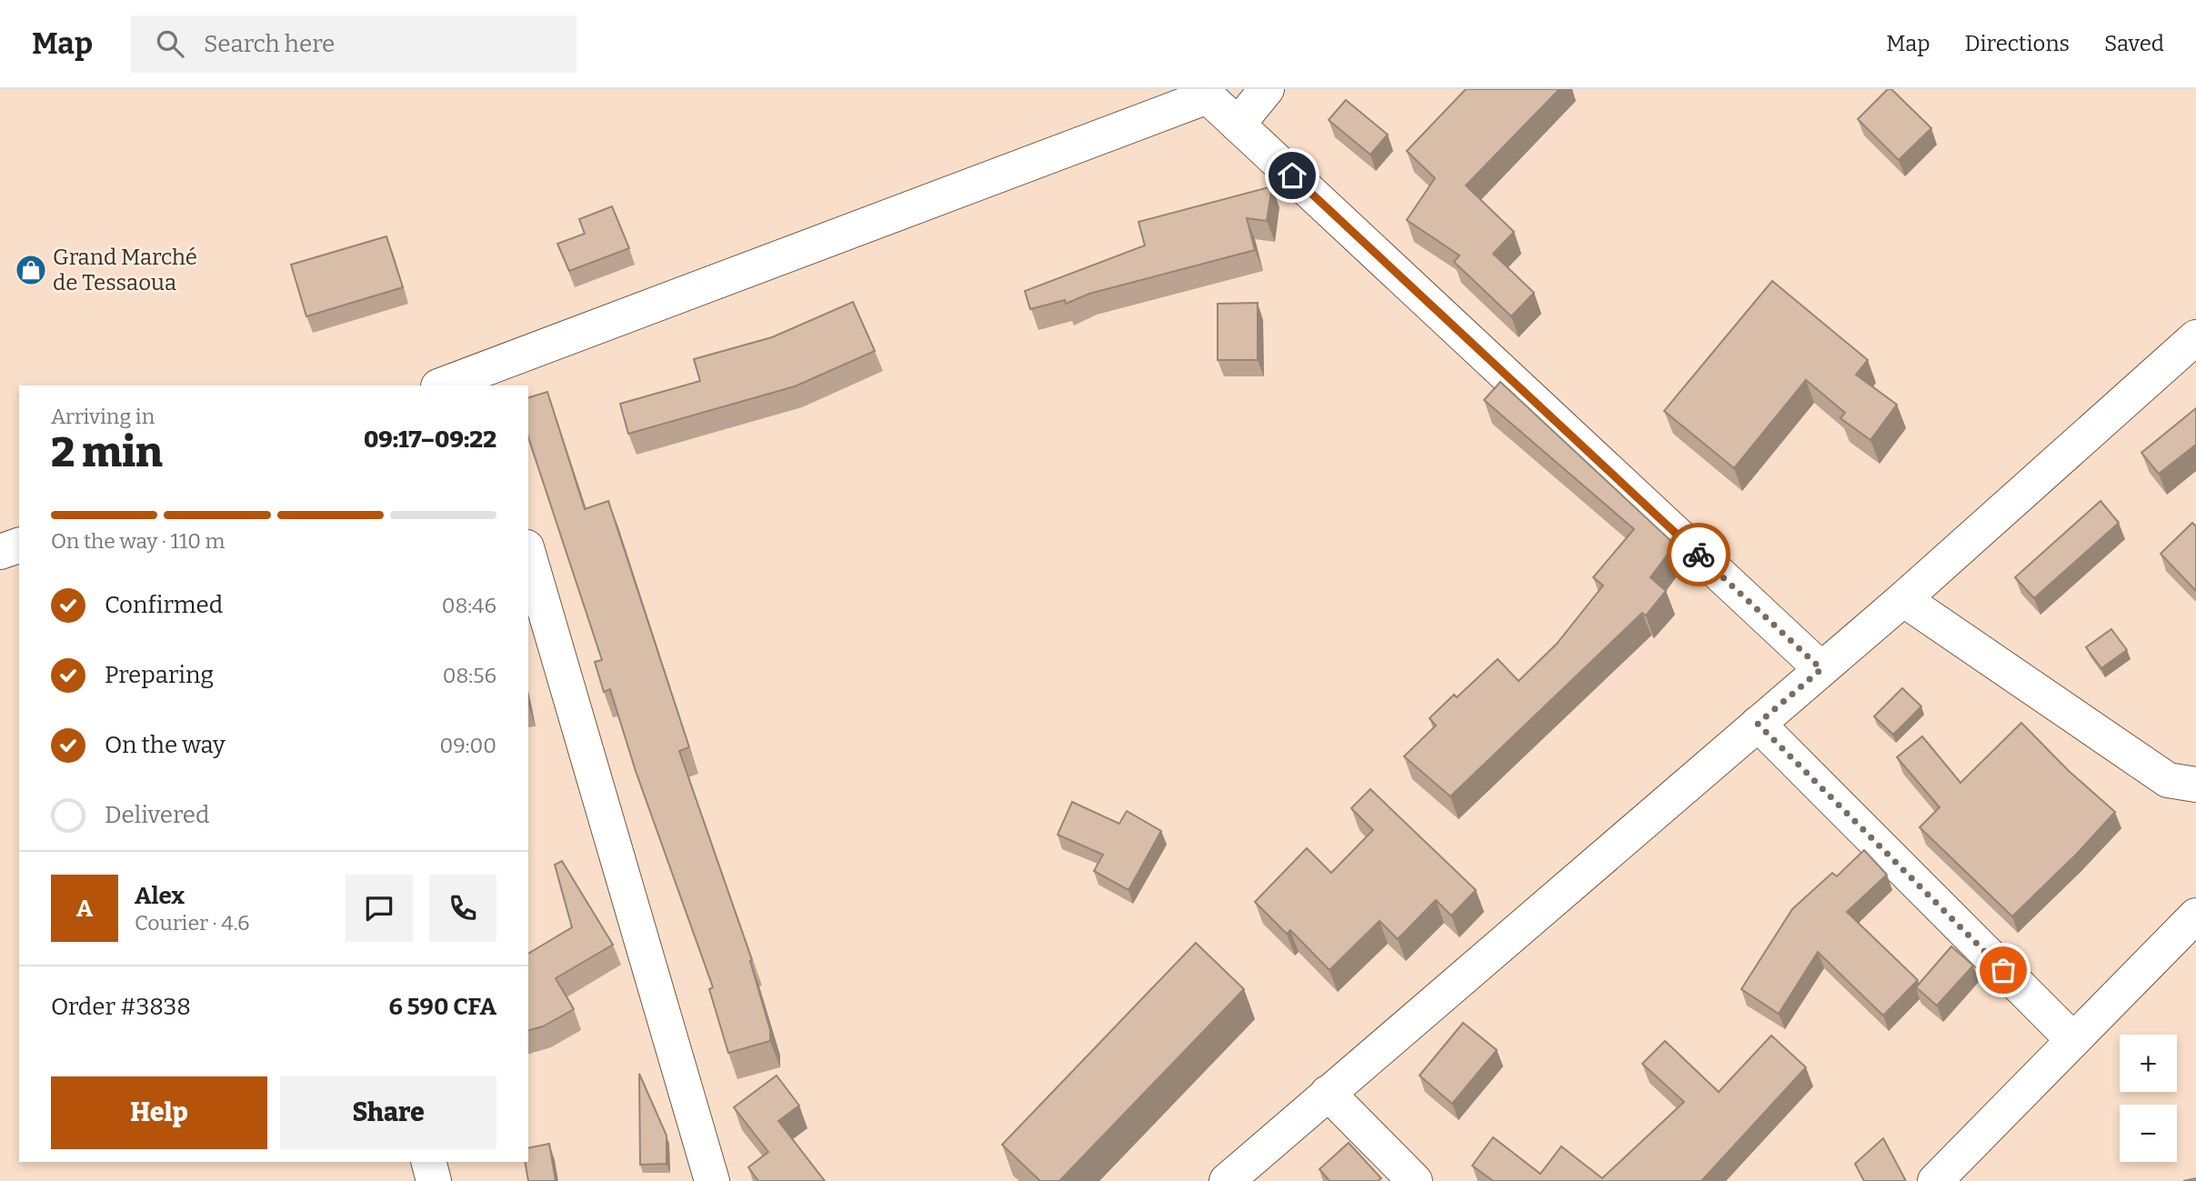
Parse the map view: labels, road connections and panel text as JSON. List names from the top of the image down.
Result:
{
  "places": {
    "shop": ["Grand Marché de Tessaoua"]
  },
  "page": {
    "header": "Map",
    "search": "Search here",
    "nav": ["Map", "Directions", "Saved"],
    "heading": ["2 min", "Arriving in", "09:17–09:22"],
    "panel": [
      "Alex",
      "Courier · 4.6",
      "Order #3838",
      "6 590 CFA"
    ],
    "bar": "On the way · 110 m",
    "list": [
      ["Confirmed", "08:46"],
      ["Preparing", "08:56"],
      ["On the way", "09:00"],
      "Delivered"
    ],
    "round": "A",
    "map_buttons": ["+", "−"],
    "buttons": ["Help", "Share"]
  }
}
